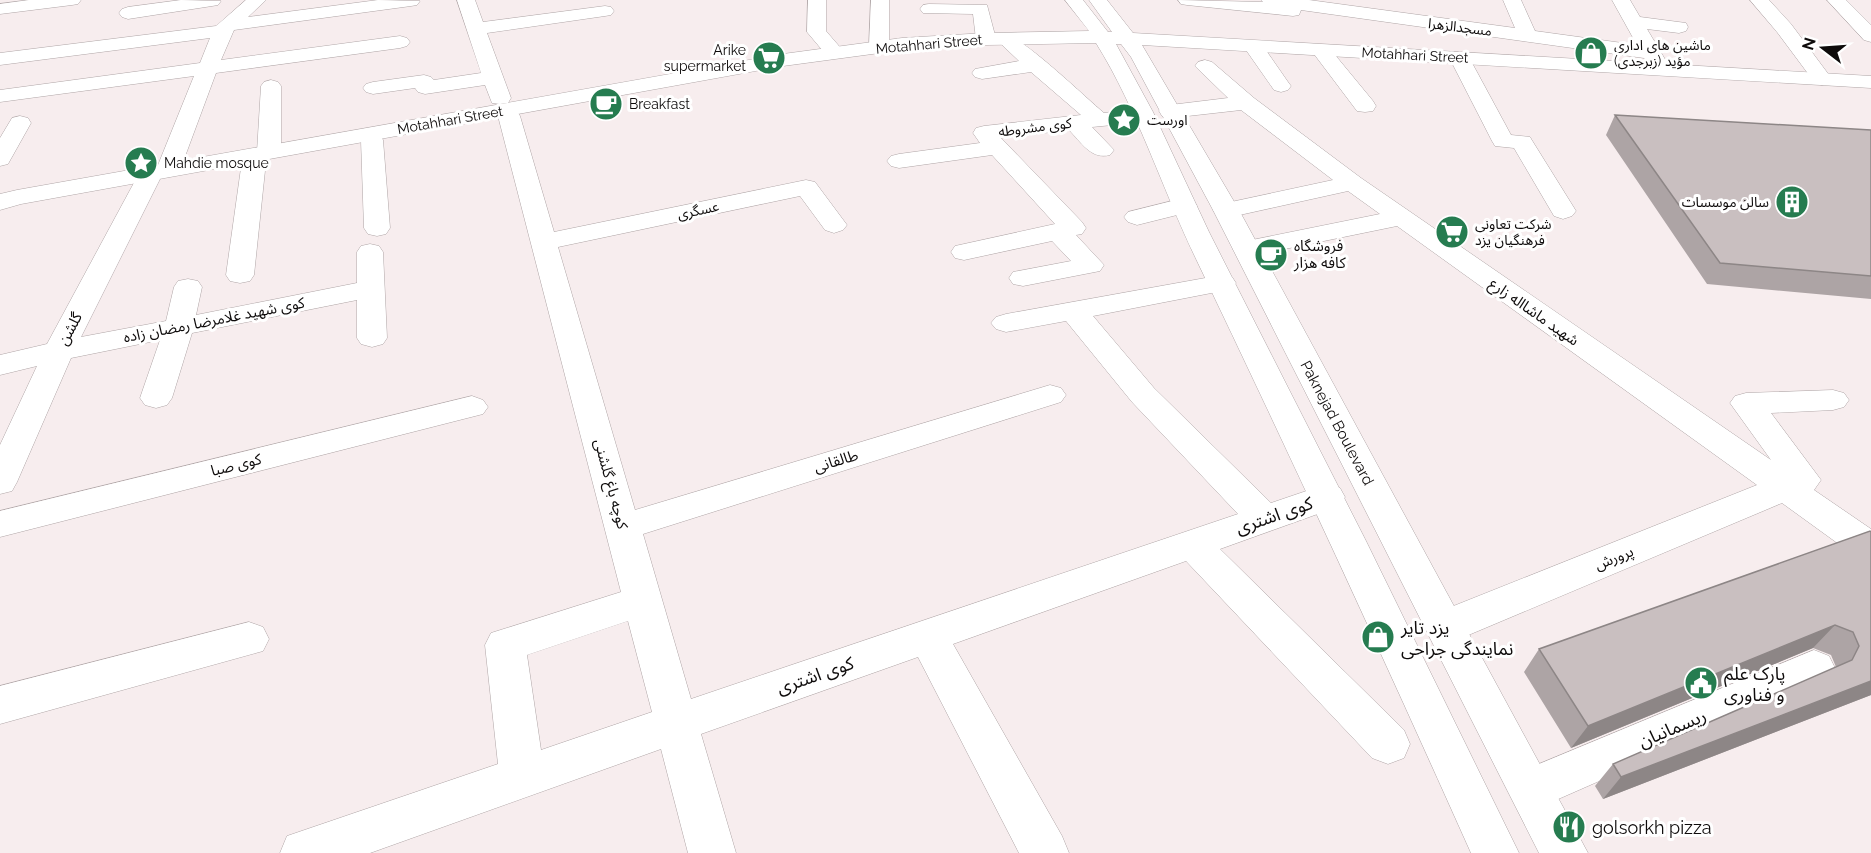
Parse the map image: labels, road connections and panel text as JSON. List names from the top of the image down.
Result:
{
  "streets": {
    "street": [
      "مسجدالزهرا",
      "Motahhari Street",
      "کوی مشروطه",
      "عسگری",
      "شهید ماشااله زارع",
      "کوی شهید غلامرضا رمضان زاده",
      "گلشن",
      "Paknejad Boulevard",
      "طالقانی",
      "کوی صبا",
      "کوچه باغ گلشنی",
      "کوی اشتری",
      "پرورش",
      "ریسمانیان"
    ]
  },
  "crossings": [
    ["مسجدالزهرا", "Motahhari Street"],
    ["Motahhari Street", "شهید ماشااله زارع"],
    ["Motahhari Street", "گلشن"],
    ["Motahhari Street", "Paknejad Boulevard"],
    ["Motahhari Street", "کوچه باغ گلشنی"],
    ["کوی مشروطه", "شهید ماشااله زارع"],
    ["کوی مشروطه", "Paknejad Boulevard"],
    ["عسگری", "کوچه باغ گلشنی"],
    ["شهید ماشااله زارع", "پرورش"],
    ["کوی شهید غلامرضا رمضان زاده", "گلشن"],
    ["Paknejad Boulevard", "کوی اشتری"],
    ["Paknejad Boulevard", "پرورش"],
    ["Paknejad Boulevard", "ریسمانیان"],
    ["طالقانی", "کوچه باغ گلشنی"],
    ["کوچه باغ گلشنی", "کوی اشتری"]
  ],
  "places": {
    "shop": ["ماشین های اداری مؤید (زبرجدی)", "یزد تایر نمایندگی جراحی"],
    "supermarket": ["Arike supermarket", "شرکت تعاونی فرهنگیان یزد"],
    "cafe": ["Breakfast", "فروشگاه کافه هزار"],
    "place": ["اورست", "Mahdie mosque"],
    "building": ["سالن موسسات"],
    "public building": ["پارک علم و فناوری"],
    "restaurant": ["golsorkh pizza"]
  },
  "north": "left"
}
